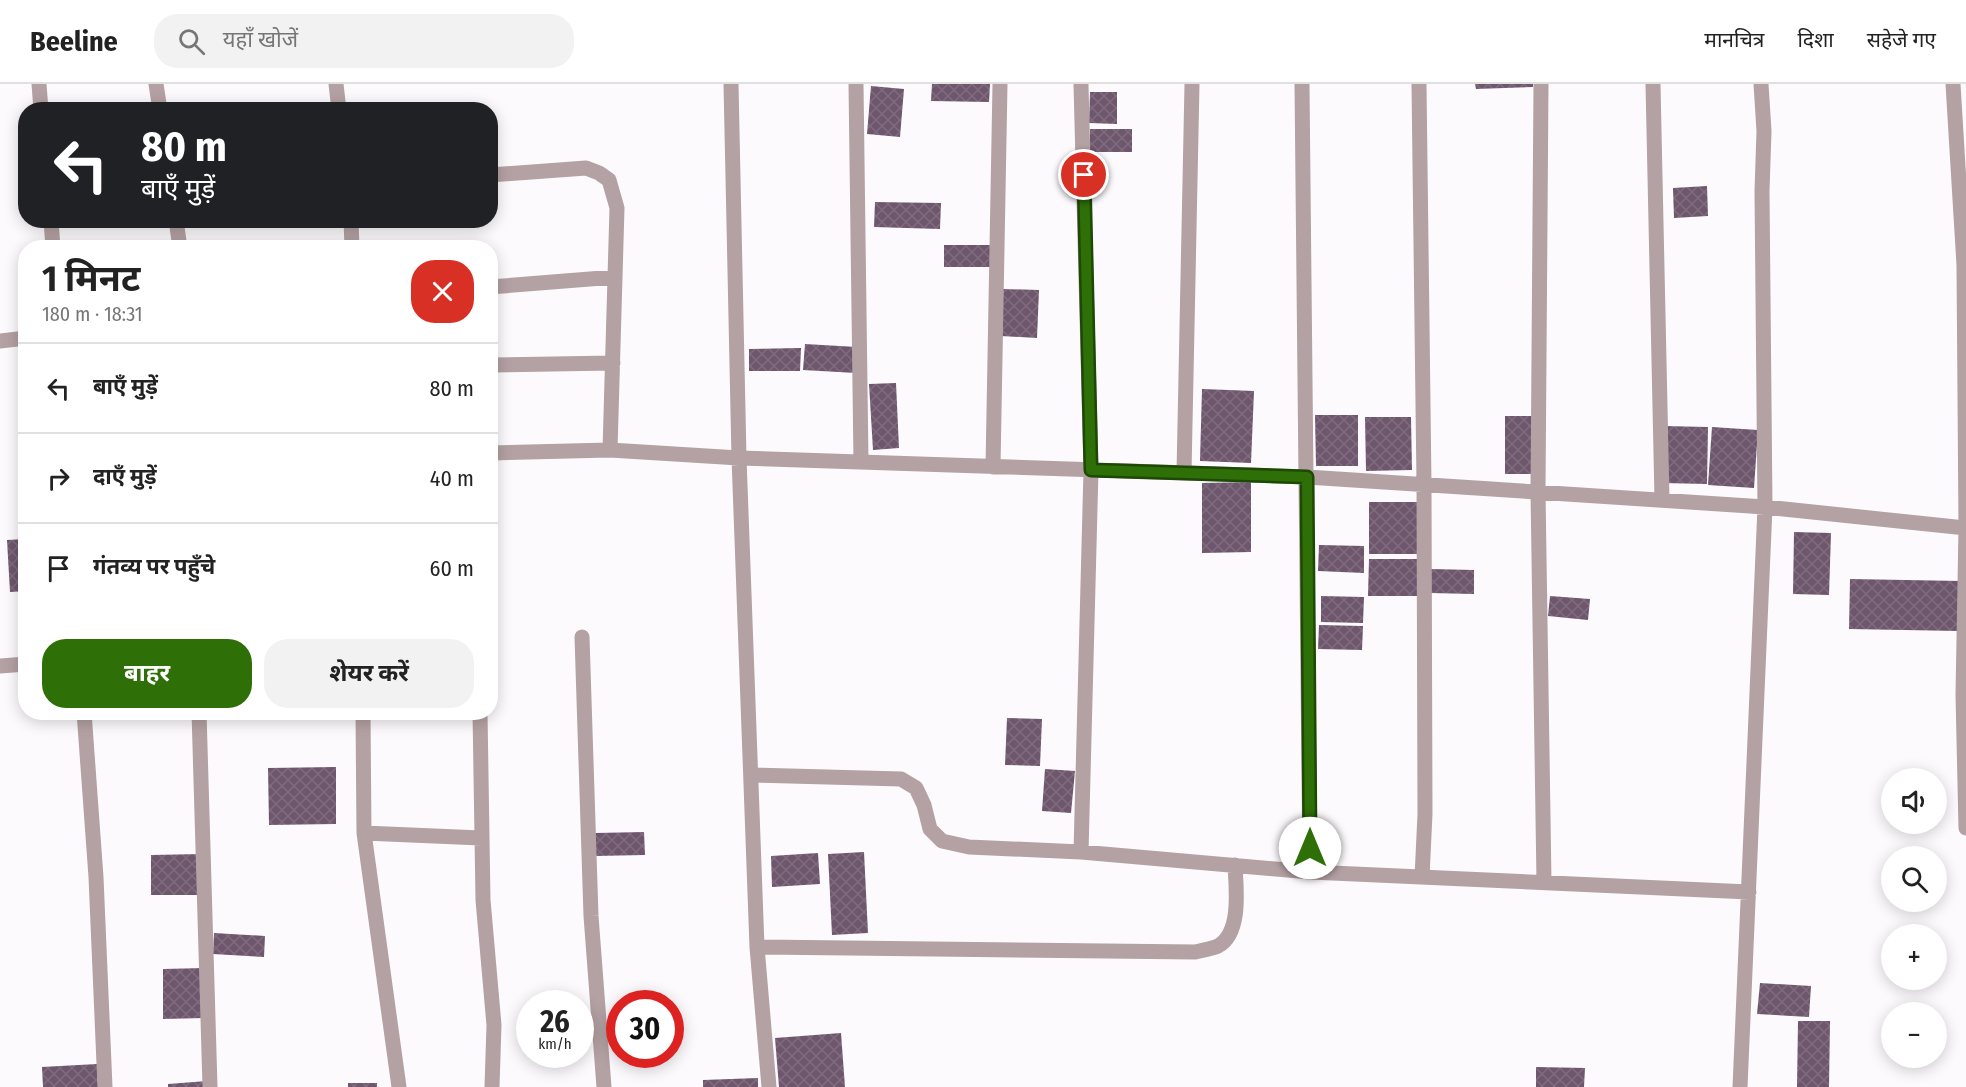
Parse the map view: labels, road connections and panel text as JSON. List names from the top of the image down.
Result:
{
  "page": {
    "header": "Beeline",
    "search": "यहाँ खोजें",
    "nav": ["मानचित्र", "दिशा", "सहेजे गए"],
    "turn": ["80 m", "बाएँ मुड़ें"],
    "heading": ["1 मिनट", "180 m · 18:31"],
    "list": [
      {
        "name": "बाएँ मुड़ें",
        "value": "80 m"
      },
      {
        "name": "दाएँ मुड़ें",
        "value": "40 m"
      },
      {
        "name": "गंतव्य पर पहुँचे",
        "value": "60 m"
      }
    ],
    "buttons": ["बाहर", "शेयर करें"],
    "map_buttons": ["+", "−"],
    "speed": "26 km/h",
    "limit": "30"
  }
}
